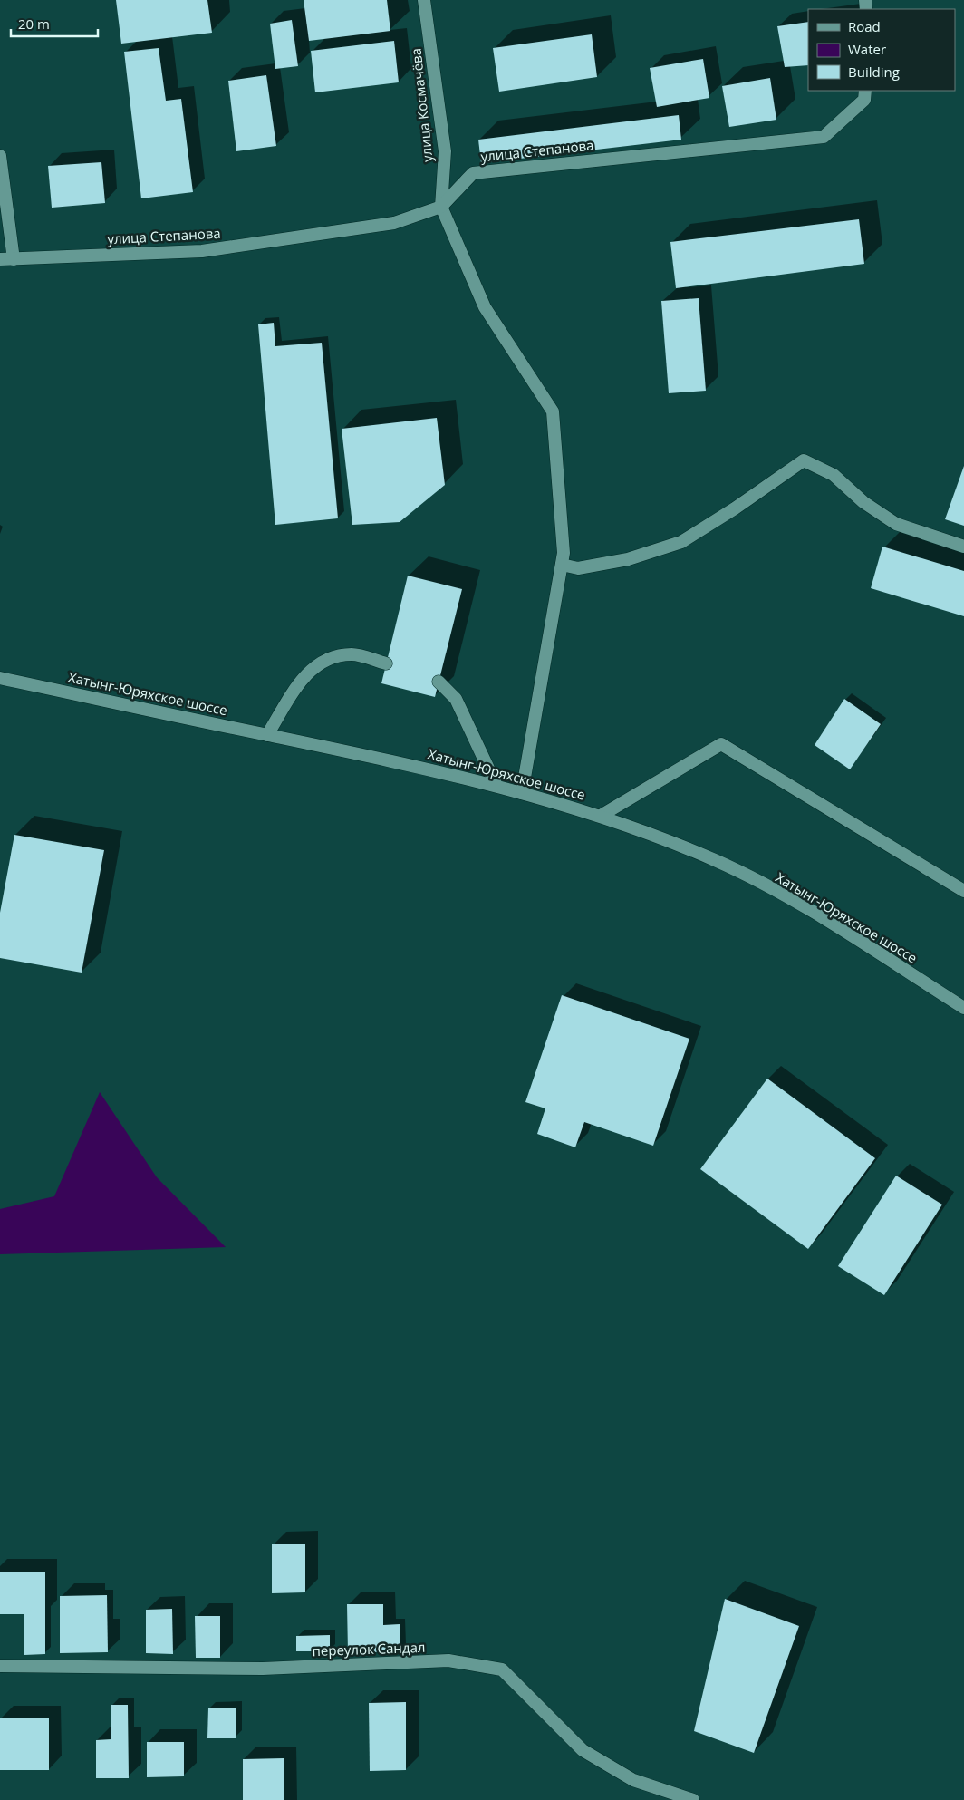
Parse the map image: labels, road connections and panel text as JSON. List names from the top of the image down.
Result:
{
  "streets": {
    "street": [
      "улица Космачёва",
      "улица Степанова",
      "Хатынг-Юряхское шоссе",
      "переулок Сандал"
    ]
  },
  "crossings": [
    ["улица Космачёва", "улица Степанова"]
  ],
  "legend": ["Road", "Water", "Building"],
  "scale_bar": "20 m"
}
